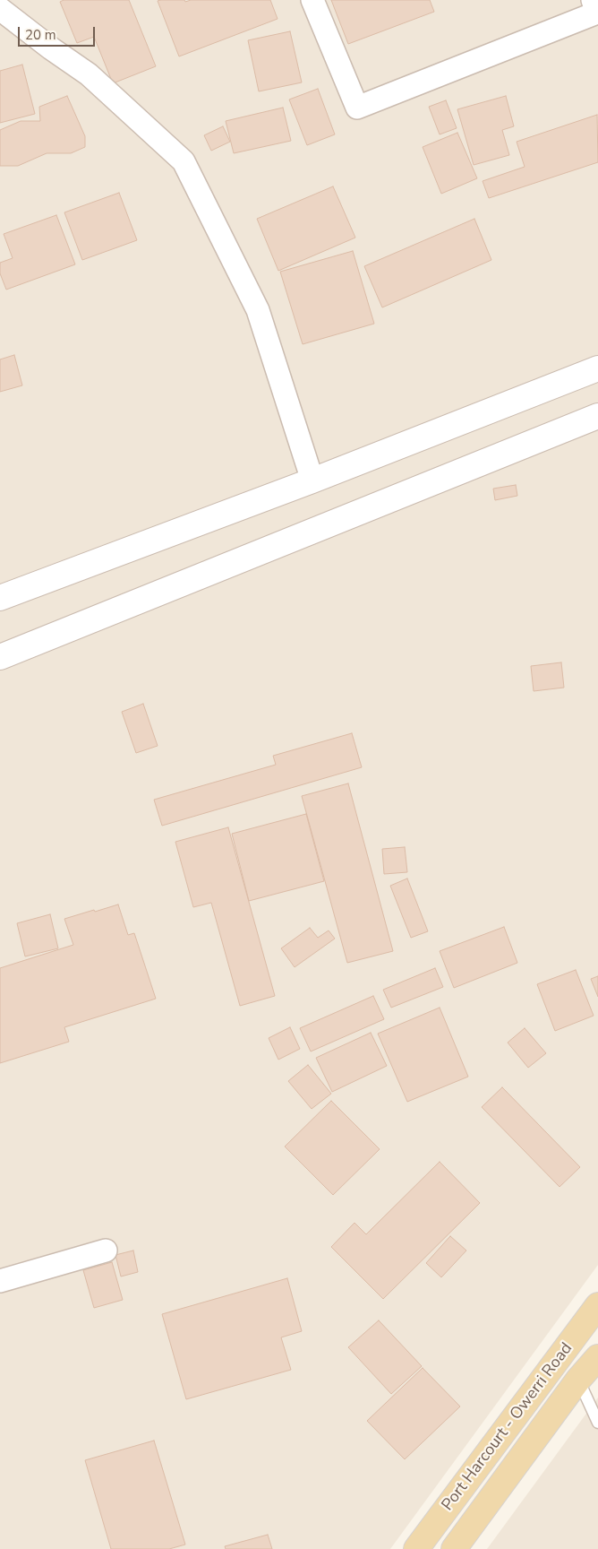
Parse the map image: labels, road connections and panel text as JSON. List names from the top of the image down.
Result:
{
  "streets": {
    "main road": ["Port Harcourt - Owerri Road"]
  },
  "scale_bar": "20 m"
}
